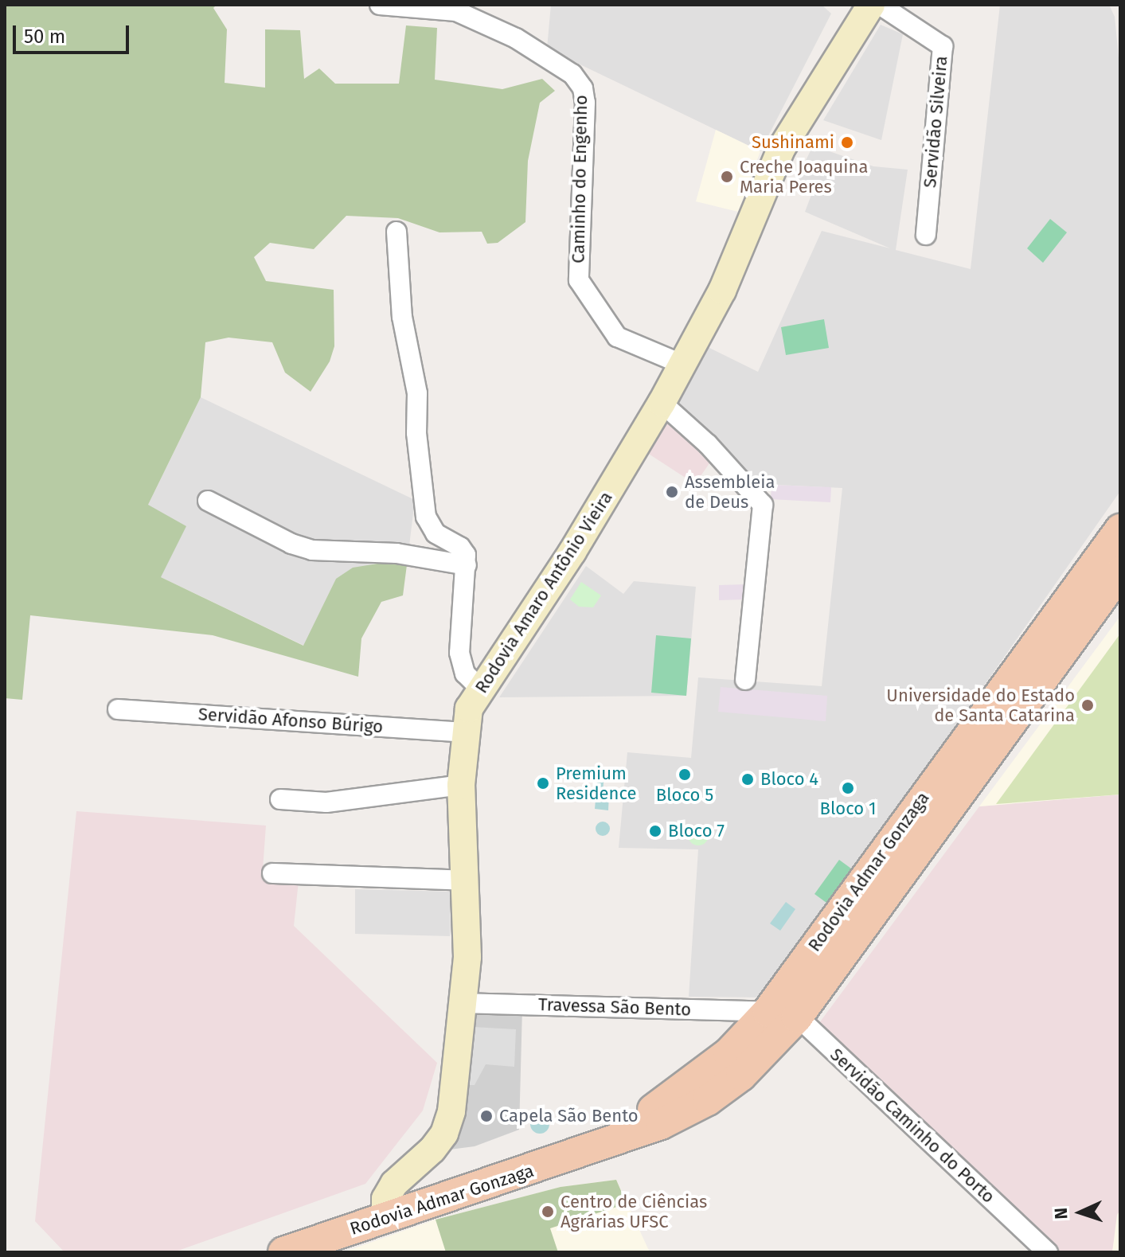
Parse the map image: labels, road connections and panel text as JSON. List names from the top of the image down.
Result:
{
  "streets": {
    "main road": ["Rodovia Amaro Antônio Vieira", "Rodovia Admar Gonzaga"],
    "street": [
      "Servidão Silveira",
      "Caminho do Engenho",
      "Servidão Afonso Búrigo",
      "Travessa São Bento",
      "Servidão Caminho do Porto"
    ]
  },
  "crossings": [
    ["Servidão Silveira", "Rodovia Amaro Antônio Vieira"],
    ["Caminho do Engenho", "Rodovia Amaro Antônio Vieira"],
    ["Rodovia Amaro Antônio Vieira", "Servidão Afonso Búrigo"],
    ["Rodovia Amaro Antônio Vieira", "Rodovia Admar Gonzaga"],
    ["Rodovia Amaro Antônio Vieira", "Travessa São Bento"],
    ["Rodovia Admar Gonzaga", "Travessa São Bento"],
    ["Rodovia Admar Gonzaga", "Servidão Caminho do Porto"],
    ["Travessa São Bento", "Servidão Caminho do Porto"]
  ],
  "places": [
    "Sushinami",
    "Creche Joaquina Maria Peres",
    "Assembleia de Deus",
    "Universidade do Estado de Santa Catarina",
    "Bloco 5",
    "Bloco 4",
    "Premium Residence",
    "Bloco 1",
    "Bloco 7",
    "Capela São Bento",
    "Centro de Ciências Agrárias UFSC"
  ],
  "scale_bar": "50 m",
  "north": "left"
}
